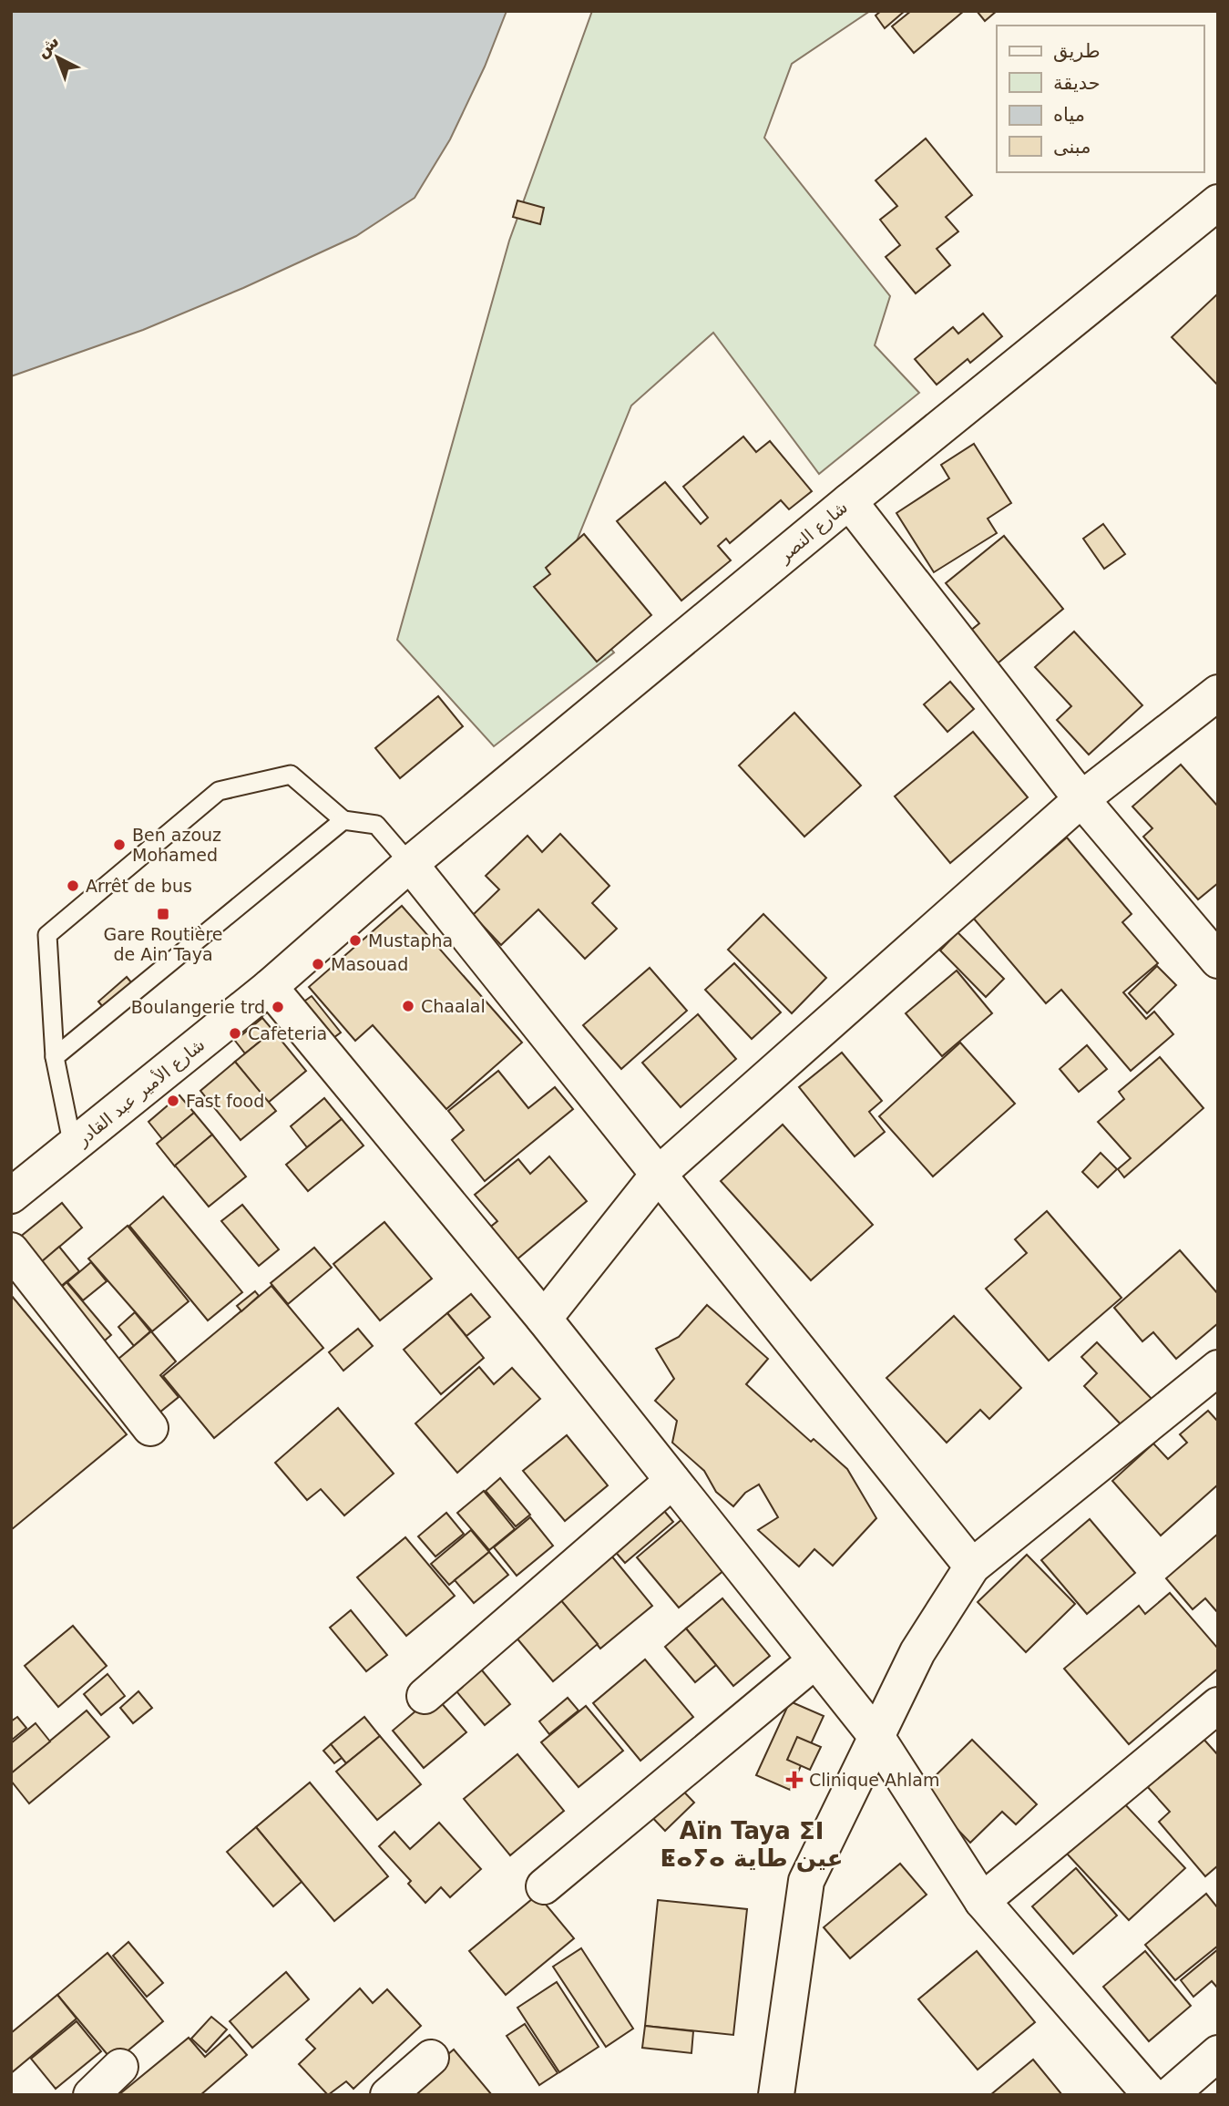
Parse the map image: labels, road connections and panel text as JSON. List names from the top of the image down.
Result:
{
  "streets": {
    "street": ["شارع النصر", "شارع الأمير عبد القادر"]
  },
  "crossings": [
    ["شارع النصر", "شارع الأمير عبد القادر"]
  ],
  "districts": ["Aïn Taya ⵉⵏ ⵟⴰⵢⴰ عين طاية"],
  "places": {
    "other": [
      "Ben azouz Mohamed",
      "Arrêt de bus",
      "Mustapha",
      "Masouad",
      "Chaalal",
      "Boulangerie trd",
      "Cafeteria",
      "Fast food"
    ],
    "transit": ["Gare Routière de Ain Taya"],
    "health": ["Clinique Ahlam"]
  },
  "legend": [
    "طريق",
    "حديقة",
    "مياه",
    "مبنى"
  ],
  "north": "top left"
}
